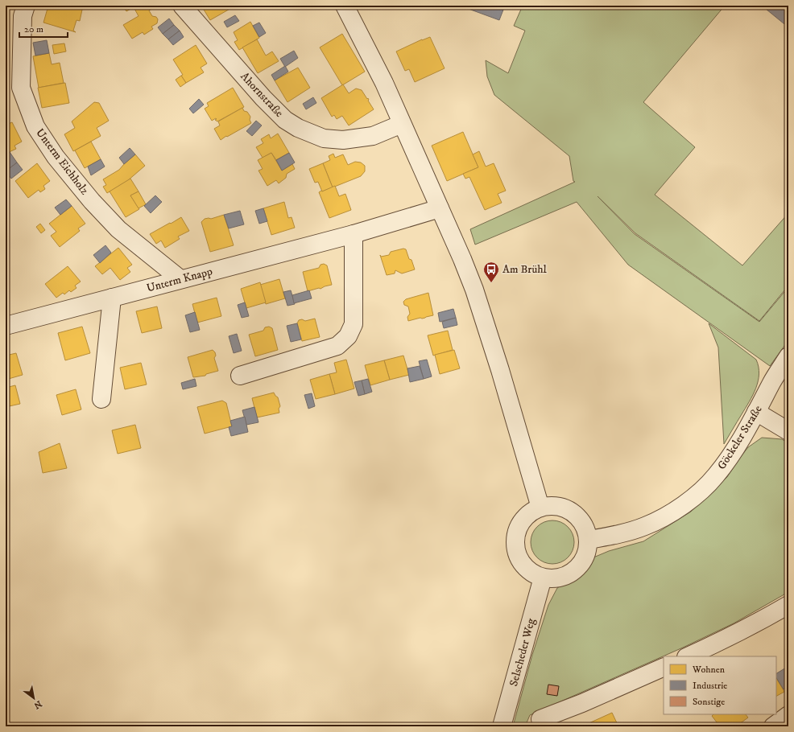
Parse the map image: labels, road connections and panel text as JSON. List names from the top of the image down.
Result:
{
  "streets": {
    "street": [
      "Ahornstraße",
      "Unterm Eichholz",
      "Unterm Knapp",
      "Göckeler Straße",
      "Selscheder Weg"
    ]
  },
  "crossings": [
    ["Unterm Eichholz", "Unterm Knapp"],
    ["Göckeler Straße", "Selscheder Weg"]
  ],
  "places": {
    "bus stop": ["Am Brühl"]
  },
  "legend": ["Wohnen", "Industrie", "Sonstige"],
  "scale_bar": "20 m",
  "north": "bottom right"
}
